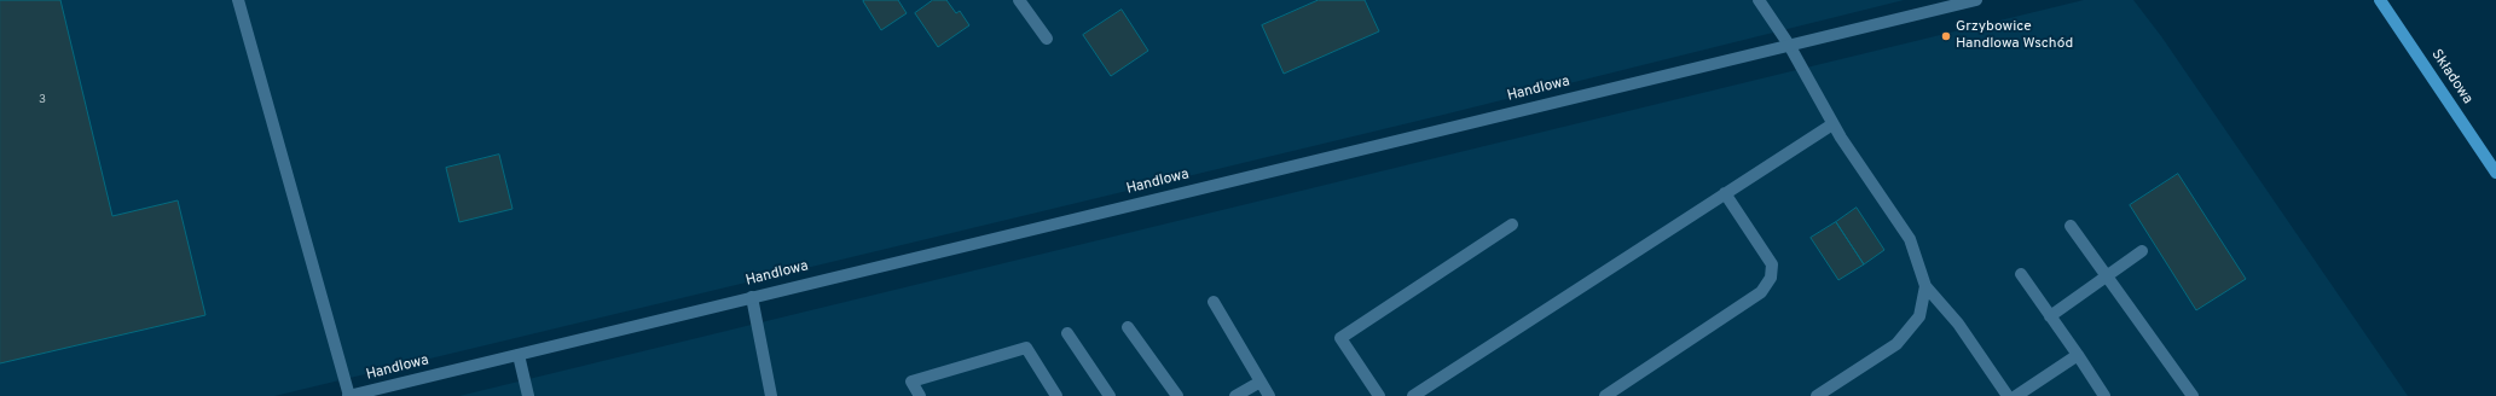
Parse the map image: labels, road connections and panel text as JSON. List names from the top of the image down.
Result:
{
  "streets": {
    "main road": ["Składowa"],
    "street": ["Handlowa"]
  },
  "places": ["Grzybowice Handlowa Wschód"],
  "house_numbers": ["3"]
}
